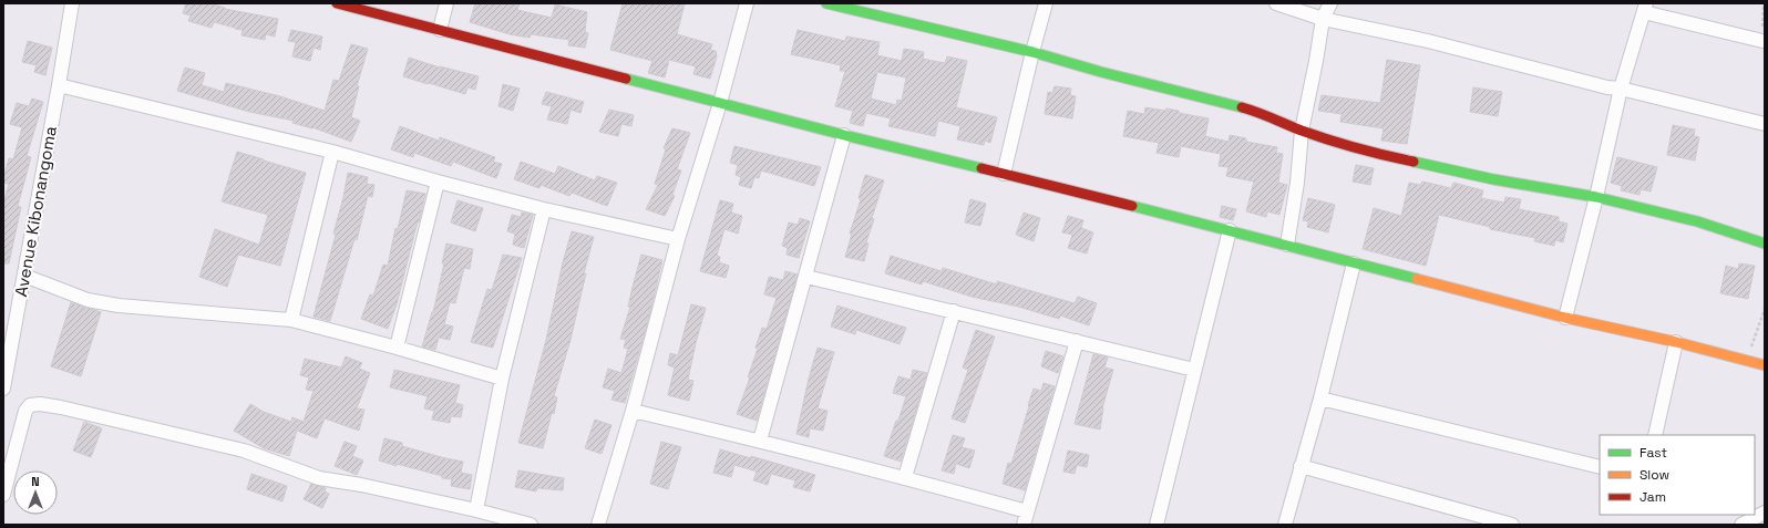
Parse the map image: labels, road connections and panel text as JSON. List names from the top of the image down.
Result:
{
  "streets": {
    "street": ["Avenue Kibonangoma"]
  },
  "legend": ["Fast", "Slow", "Jam"],
  "north": "top"
}
